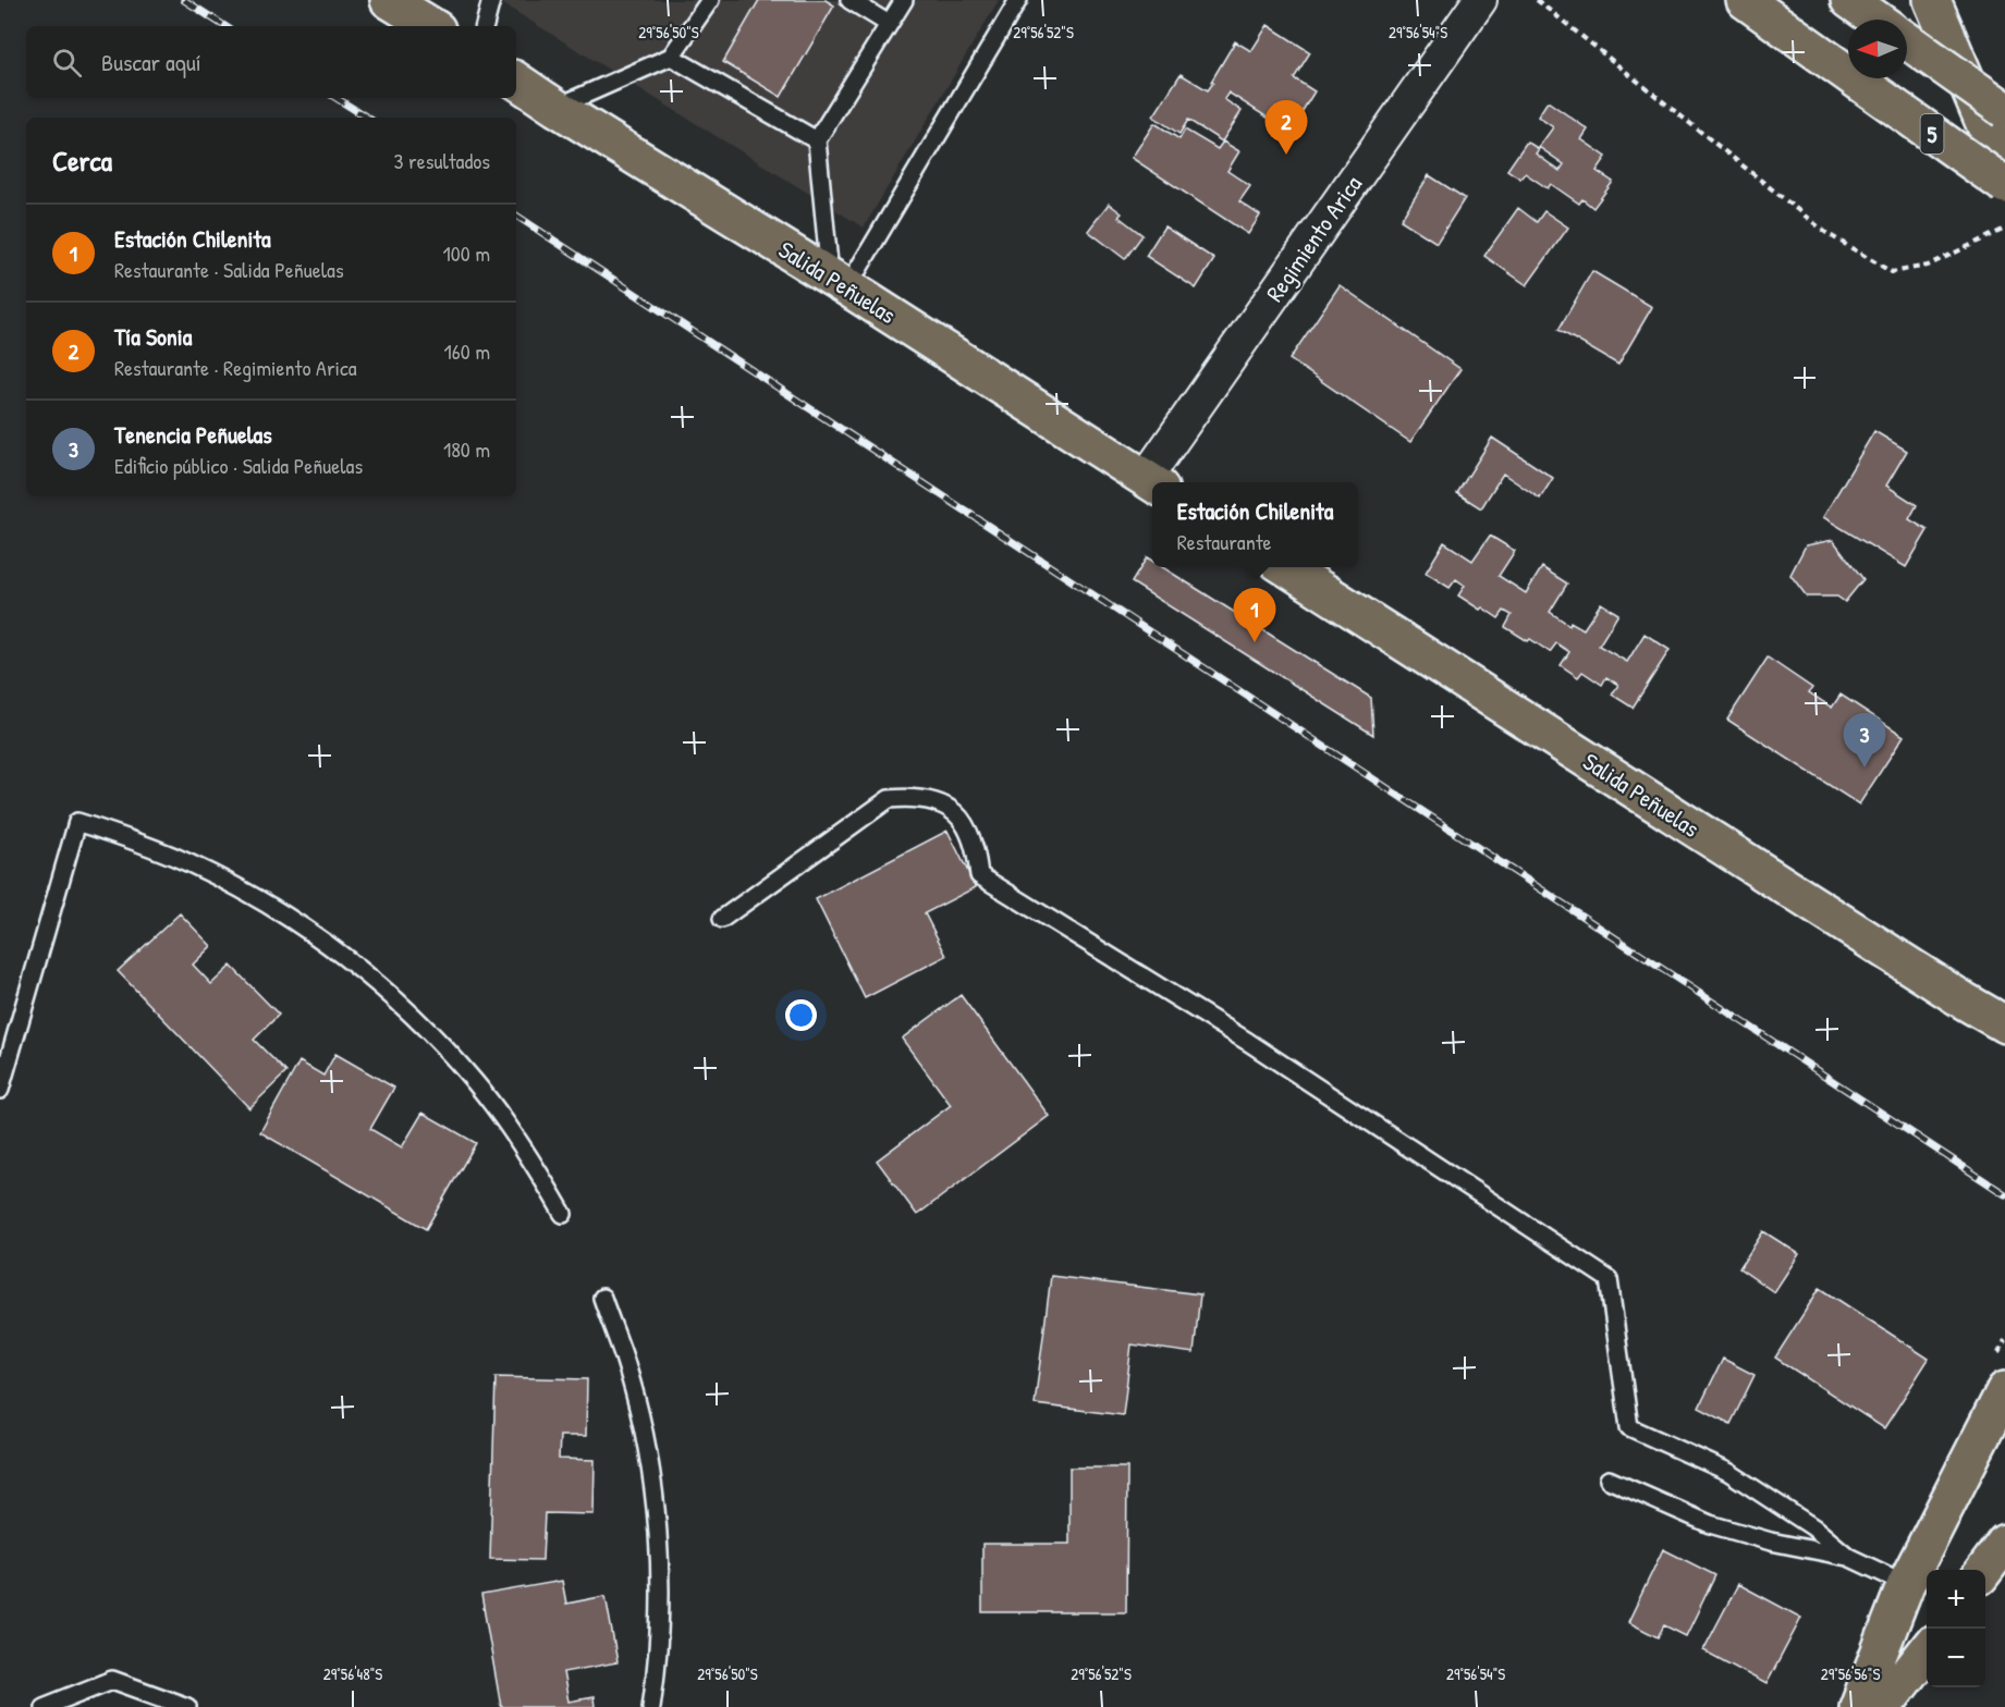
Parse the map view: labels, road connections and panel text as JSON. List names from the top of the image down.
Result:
{
  "streets": {
    "main road": ["5", "Salida Peñuelas"],
    "street": ["Regimiento Arica"]
  },
  "crossings": [
    ["Regimiento Arica", "Salida Peñuelas"]
  ],
  "north": "left",
  "page": {
    "search": "Buscar aquí",
    "pins": ["2", "1", "3"],
    "heading": ["Cerca", "3 resultados"],
    "list": [
      {
        "mark": "1",
        "name": "Estación Chilenita",
        "note": "Restaurante · Salida Peñuelas",
        "value": "100 m"
      },
      {
        "mark": "2",
        "name": "Tía Sonia",
        "note": "Restaurante · Regimiento Arica",
        "value": "160 m"
      },
      {
        "mark": "3",
        "name": "Tenencia Peñuelas",
        "note": "Edificio público · Salida Peñuelas",
        "value": "180 m"
      }
    ],
    "popup": ["Estación Chilenita", "Restaurante"],
    "map_buttons": ["+", "−"]
  },
  "coordinates": [
    "29°56'50\"S",
    "29°56'52\"S",
    "29°56'54\"S",
    "29°56'48\"S",
    "29°56'56\"S"
  ]
}
